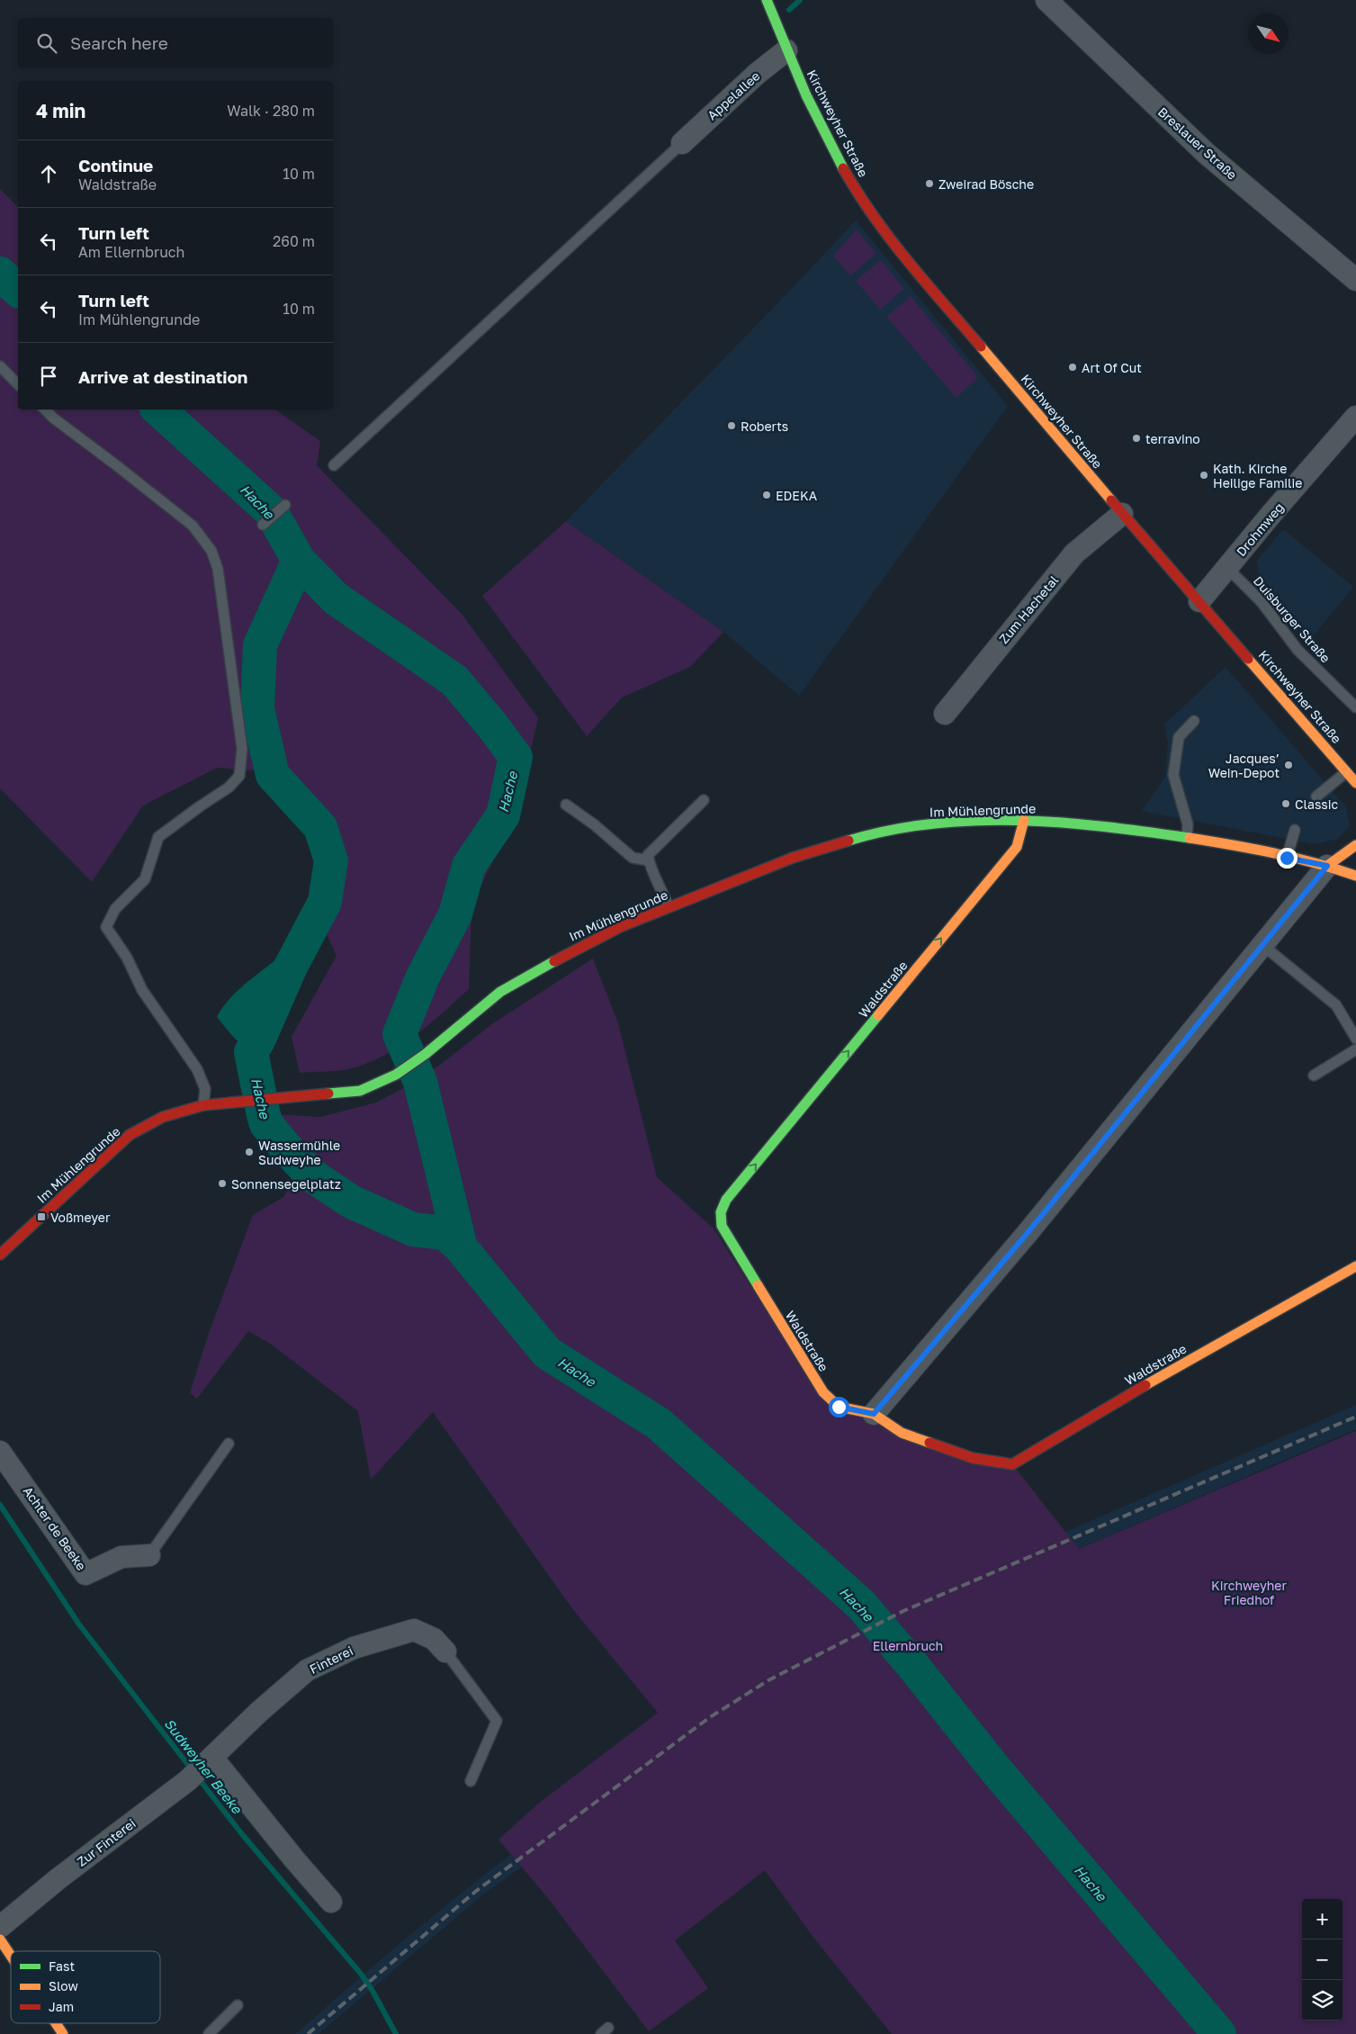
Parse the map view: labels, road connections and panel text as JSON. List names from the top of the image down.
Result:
{
  "streets": {
    "main road": ["Kirchweyher Straße", "Im Mühlengrunde", "Waldstraße"],
    "street": [
      "Appelallee",
      "Breslauer Straße",
      "Drohmweg",
      "Zum Hachetal",
      "Achter de Beeke",
      "Finterei",
      "Zur Finterei"
    ],
    "lane": ["Duisburger Straße"]
  },
  "crossings": [
    ["Appelallee", "Kirchweyher Straße"],
    ["Kirchweyher Straße", "Drohmweg"],
    ["Kirchweyher Straße", "Zum Hachetal"],
    ["Drohmweg", "Duisburger Straße"],
    ["Im Mühlengrunde", "Waldstraße"],
    ["Finterei", "Zur Finterei"]
  ],
  "one_way": ["Waldstraße"],
  "water": ["Hache", "Sudweyher Beeke"],
  "parks": ["Kirchweyher Friedhof", "Ellernbruch"],
  "places": {
    "other": [
      "Zweirad Bösche",
      "Art Of Cut",
      "Roberts",
      "terravino",
      "Kath. Kirche Heilige Familie",
      "EDEKA",
      "Jacques’ Wein-Depot",
      "Classic",
      "Wassermühle Sudweyhe",
      "Sonnensegelplatz"
    ],
    "transit": ["Voßmeyer"]
  },
  "legend": ["Fast", "Slow", "Jam"],
  "north": "bottom right",
  "page": {
    "search": "Search here",
    "heading": ["4 min", "Walk · 280 m"],
    "list": [
      ["Continue", "Waldstraße", "10 m"],
      ["Turn left", "Am Ellernbruch", "260 m"],
      ["Turn left", "Im Mühlengrunde", "10 m"],
      "Arrive at destination"
    ],
    "map_buttons": ["+", "−"]
  }
}
